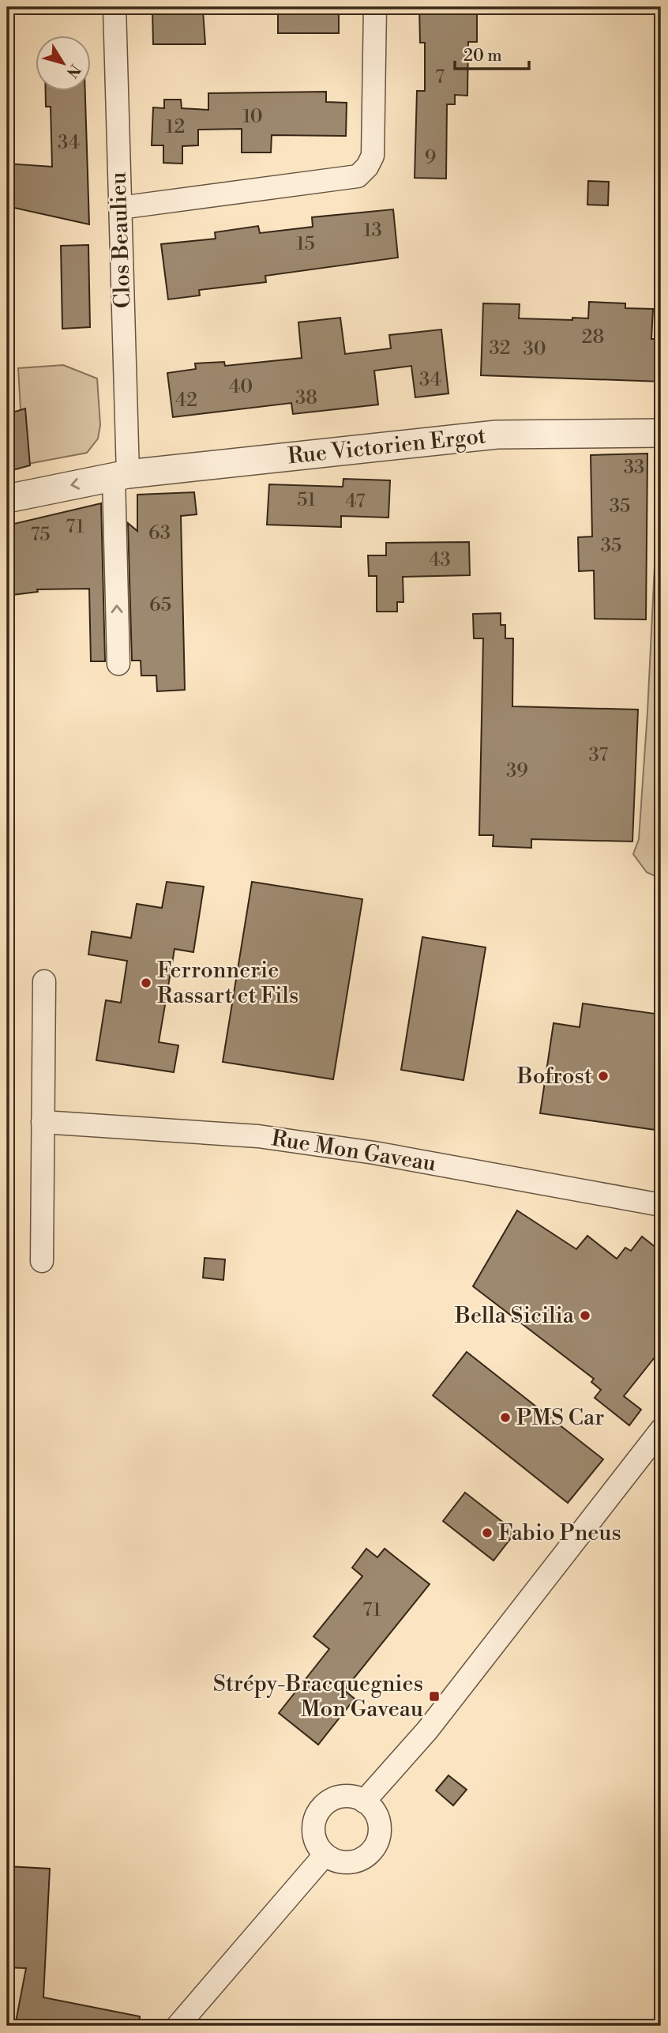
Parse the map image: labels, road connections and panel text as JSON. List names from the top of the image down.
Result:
{
  "streets": {
    "street": ["Clos Beaulieu", "Rue Victorien Ergot", "Rue Mon Gaveau"]
  },
  "crossings": [
    ["Clos Beaulieu", "Rue Victorien Ergot"]
  ],
  "places": {
    "other": [
      "Ferronnerie Rassart et Fils",
      "Bofrost",
      "Bella Sicilia",
      "PMS Car",
      "Fabio Pneus"
    ],
    "transit": ["Strépy-Bracquegnies Mon Gaveau"]
  },
  "house_numbers": [
    "7",
    "10",
    "12",
    "34",
    "9",
    "13",
    "15",
    "28",
    "32",
    "30",
    "34",
    "40",
    "38",
    "42",
    "33",
    "51",
    "47",
    "35",
    "71",
    "63",
    "75",
    "35",
    "43",
    "65",
    "37",
    "39",
    "71"
  ],
  "scale_bar": "20 m",
  "north": "bottom right"
}
